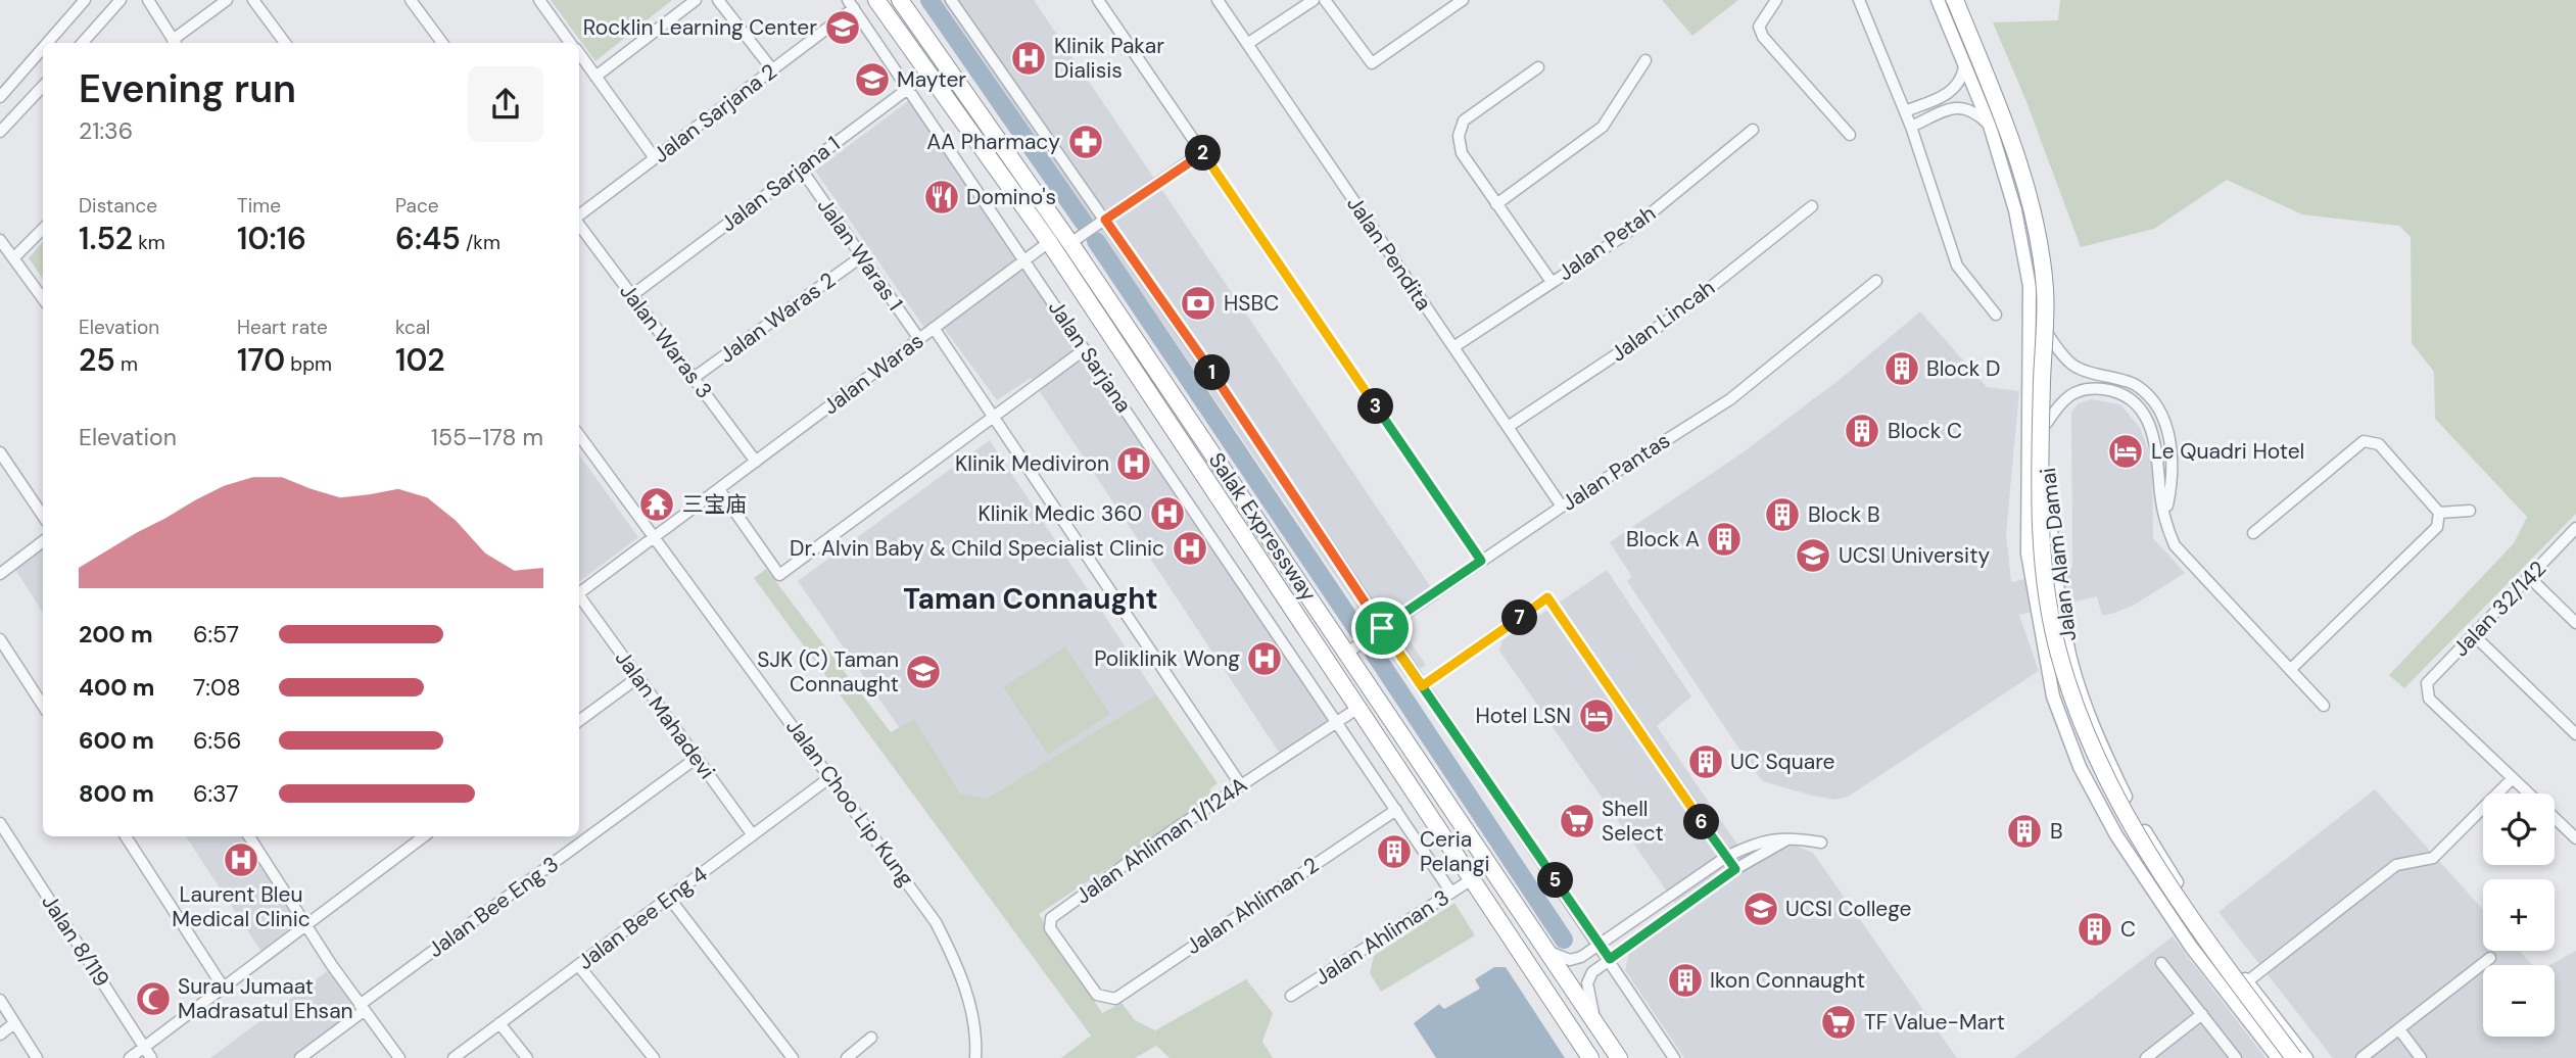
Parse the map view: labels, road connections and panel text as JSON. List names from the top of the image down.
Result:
{
  "streets": {
    "highway": ["Salak Expressway"],
    "main road": ["Jalan Alam Damai"],
    "street": [
      "Jalan Sarjana 2",
      "Jalan Sarjana 1",
      "Jalan Petah",
      "Jalan Pendita",
      "Jalan Waras 1",
      "Jalan Waras 2",
      "Jalan Lincah",
      "Jalan Waras 3",
      "Jalan Sarjana",
      "Jalan Waras",
      "Jalan Pantas",
      "Jalan 32/142",
      "Jalan Mahadevi",
      "Jalan Choo Lip Kung",
      "Jalan Ahliman 1/124A",
      "Jalan Ahliman 2",
      "Jalan Bee Eng 3",
      "Jalan Bee Eng 4",
      "Jalan Ahliman 3",
      "Jalan 8/119"
    ]
  },
  "crossings": [
    ["Jalan Sarjana 2", "Jalan Sarjana"],
    ["Jalan Sarjana 1", "Jalan Waras 1"],
    ["Jalan Sarjana 1", "Jalan Waras 3"],
    ["Jalan Sarjana 1", "Jalan Sarjana"],
    ["Jalan Sarjana 1", "Salak Expressway"],
    ["Jalan Petah", "Jalan Pendita"],
    ["Jalan Pendita", "Jalan Lincah"],
    ["Jalan Pendita", "Jalan Pantas"],
    ["Jalan Waras 1", "Jalan Waras 2"],
    ["Jalan Waras 1", "Jalan Waras"],
    ["Jalan Waras 2", "Jalan Waras 3"],
    ["Jalan Waras 3", "Jalan Waras"],
    ["Jalan Sarjana", "Jalan Waras"],
    ["Jalan Sarjana", "Jalan Ahliman 1/124A"],
    ["Jalan Sarjana", "Jalan Ahliman 2"],
    ["Jalan Sarjana", "Jalan Ahliman 3"],
    ["Jalan Waras", "Salak Expressway"],
    ["Jalan Waras", "Jalan Choo Lip Kung"],
    ["Jalan Pantas", "Salak Expressway"],
    ["Salak Expressway", "Jalan Ahliman 1/124A"],
    ["Salak Expressway", "Jalan Ahliman 3"],
    ["Jalan Mahadevi", "Jalan Bee Eng 3"],
    ["Jalan Mahadevi", "Jalan Bee Eng 4"],
    ["Jalan Choo Lip Kung", "Jalan Bee Eng 4"],
    ["Jalan Ahliman 1/124A", "Jalan Ahliman 2"]
  ],
  "districts": ["Taman Connaught"],
  "places": {
    "school or university": [
      "Rocklin Learning Center",
      "Mayter",
      "UCSI University",
      "SJK (C) Taman Connaught",
      "UCSI College"
    ],
    "hospital": [
      "Klinik Pakar Dialisis",
      "Klinik Mediviron",
      "Klinik Medic 360",
      "Dr. Alvin Baby & Child Specialist Clinic",
      "Poliklinik Wong",
      "Laurent Bleu Medical Clinic"
    ],
    "pharmacy": ["AA Pharmacy"],
    "restaurant": ["Domino's"],
    "bank": ["HSBC"],
    "building": [
      "Block D",
      "Block C",
      "Block B",
      "Block A",
      "UC Square",
      "B",
      "Ceria Pelangi",
      "C",
      "Ikon Connaught"
    ],
    "hotel": ["Le Quadri Hotel", "Hotel LSN"],
    "temple": ["三宝庙"],
    "supermarket": ["Shell Select", "TF Value-Mart"],
    "mosque": ["Surau Jumaat Madrasatul Ehsan"]
  },
  "page": {
    "heading": ["Evening run", "21:36"],
    "pins": [
      "2",
      "1",
      "3",
      "7",
      "6",
      "5"
    ],
    "stats": [
      ["Distance", "1.52 km"],
      ["Time", "10:16"],
      ["Pace", "6:45 /km"],
      ["Elevation", "25 m"],
      ["Heart rate", "170 bpm"],
      ["kcal", "102"]
    ],
    "chart": ["Elevation", "155–178 m"],
    "list": [
      {
        "name": "200 m",
        "note": "6:57"
      },
      {
        "name": "400 m",
        "note": "7:08"
      },
      {
        "name": "600 m",
        "note": "6:56"
      },
      {
        "name": "800 m",
        "note": "6:37"
      }
    ],
    "map_buttons": ["+", "−"]
  }
}
